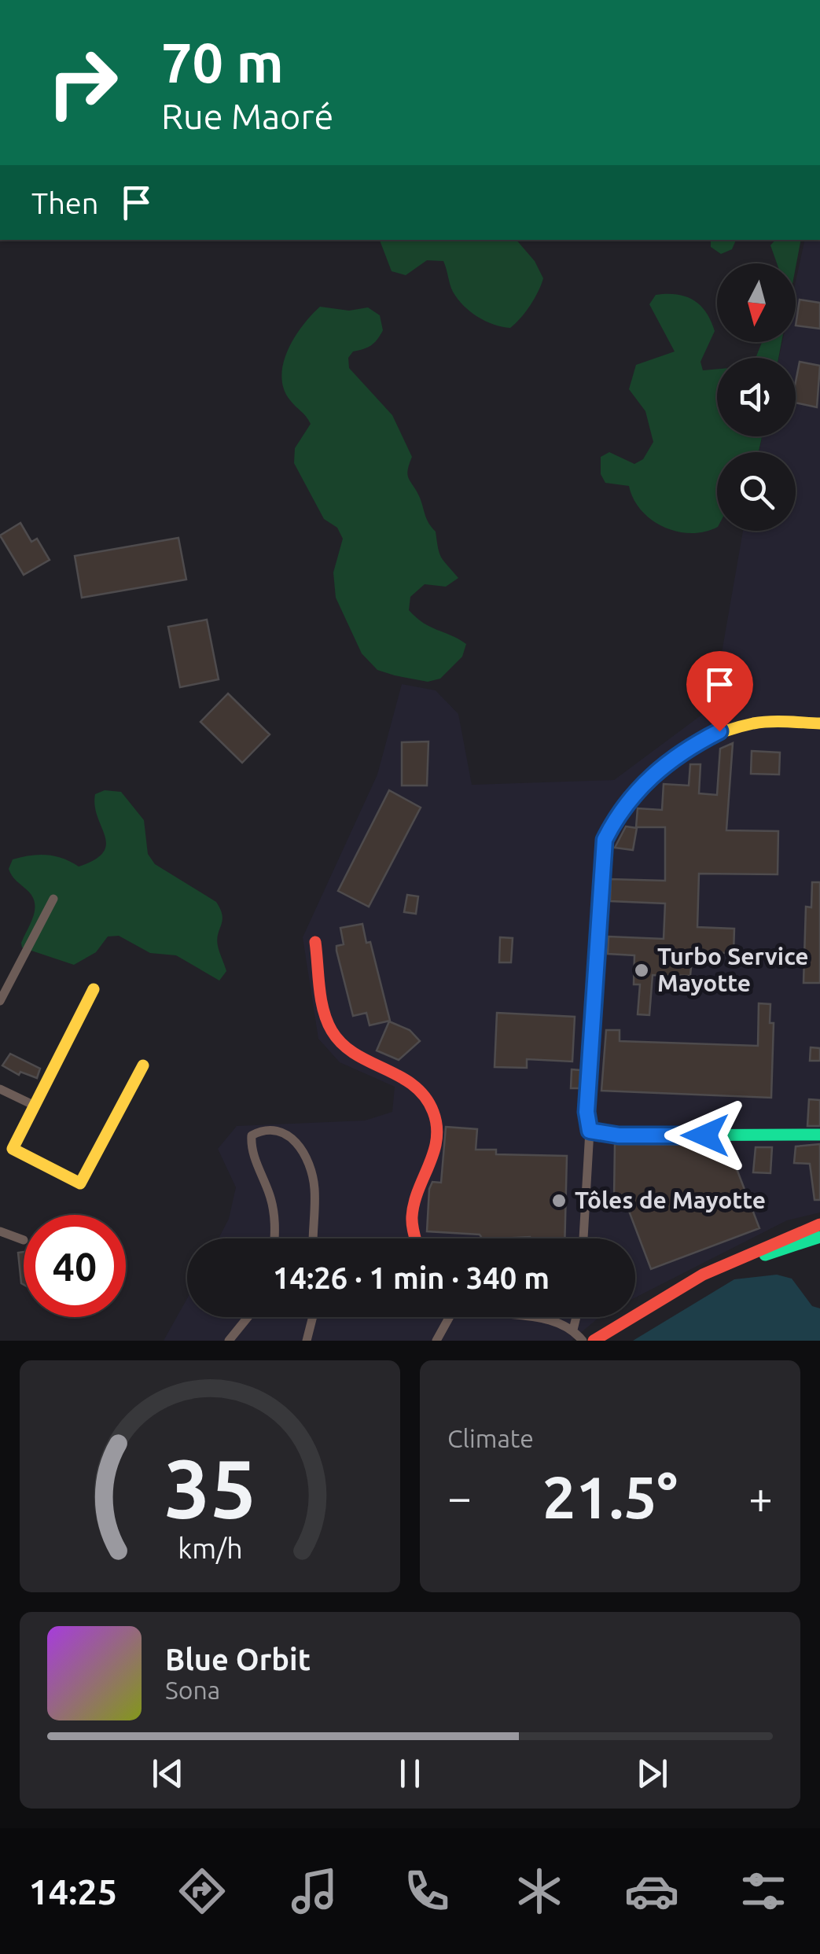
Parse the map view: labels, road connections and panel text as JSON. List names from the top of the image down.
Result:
{
  "places": ["Turbo Service Mayotte", "Tôles de Mayotte"],
  "north": "bottom",
  "page": {
    "turn": ["70 m", "Rue Maoré"],
    "then": "Then",
    "limit": "40",
    "trip": "14:26 · 1 min · 340 m",
    "tile": "Climate",
    "heat": ["−", "21.5°", "+"],
    "song": ["Blue Orbit", "Sona"],
    "tabs": "14:25",
    "gauge": ["35", "km/h"]
  }
}
